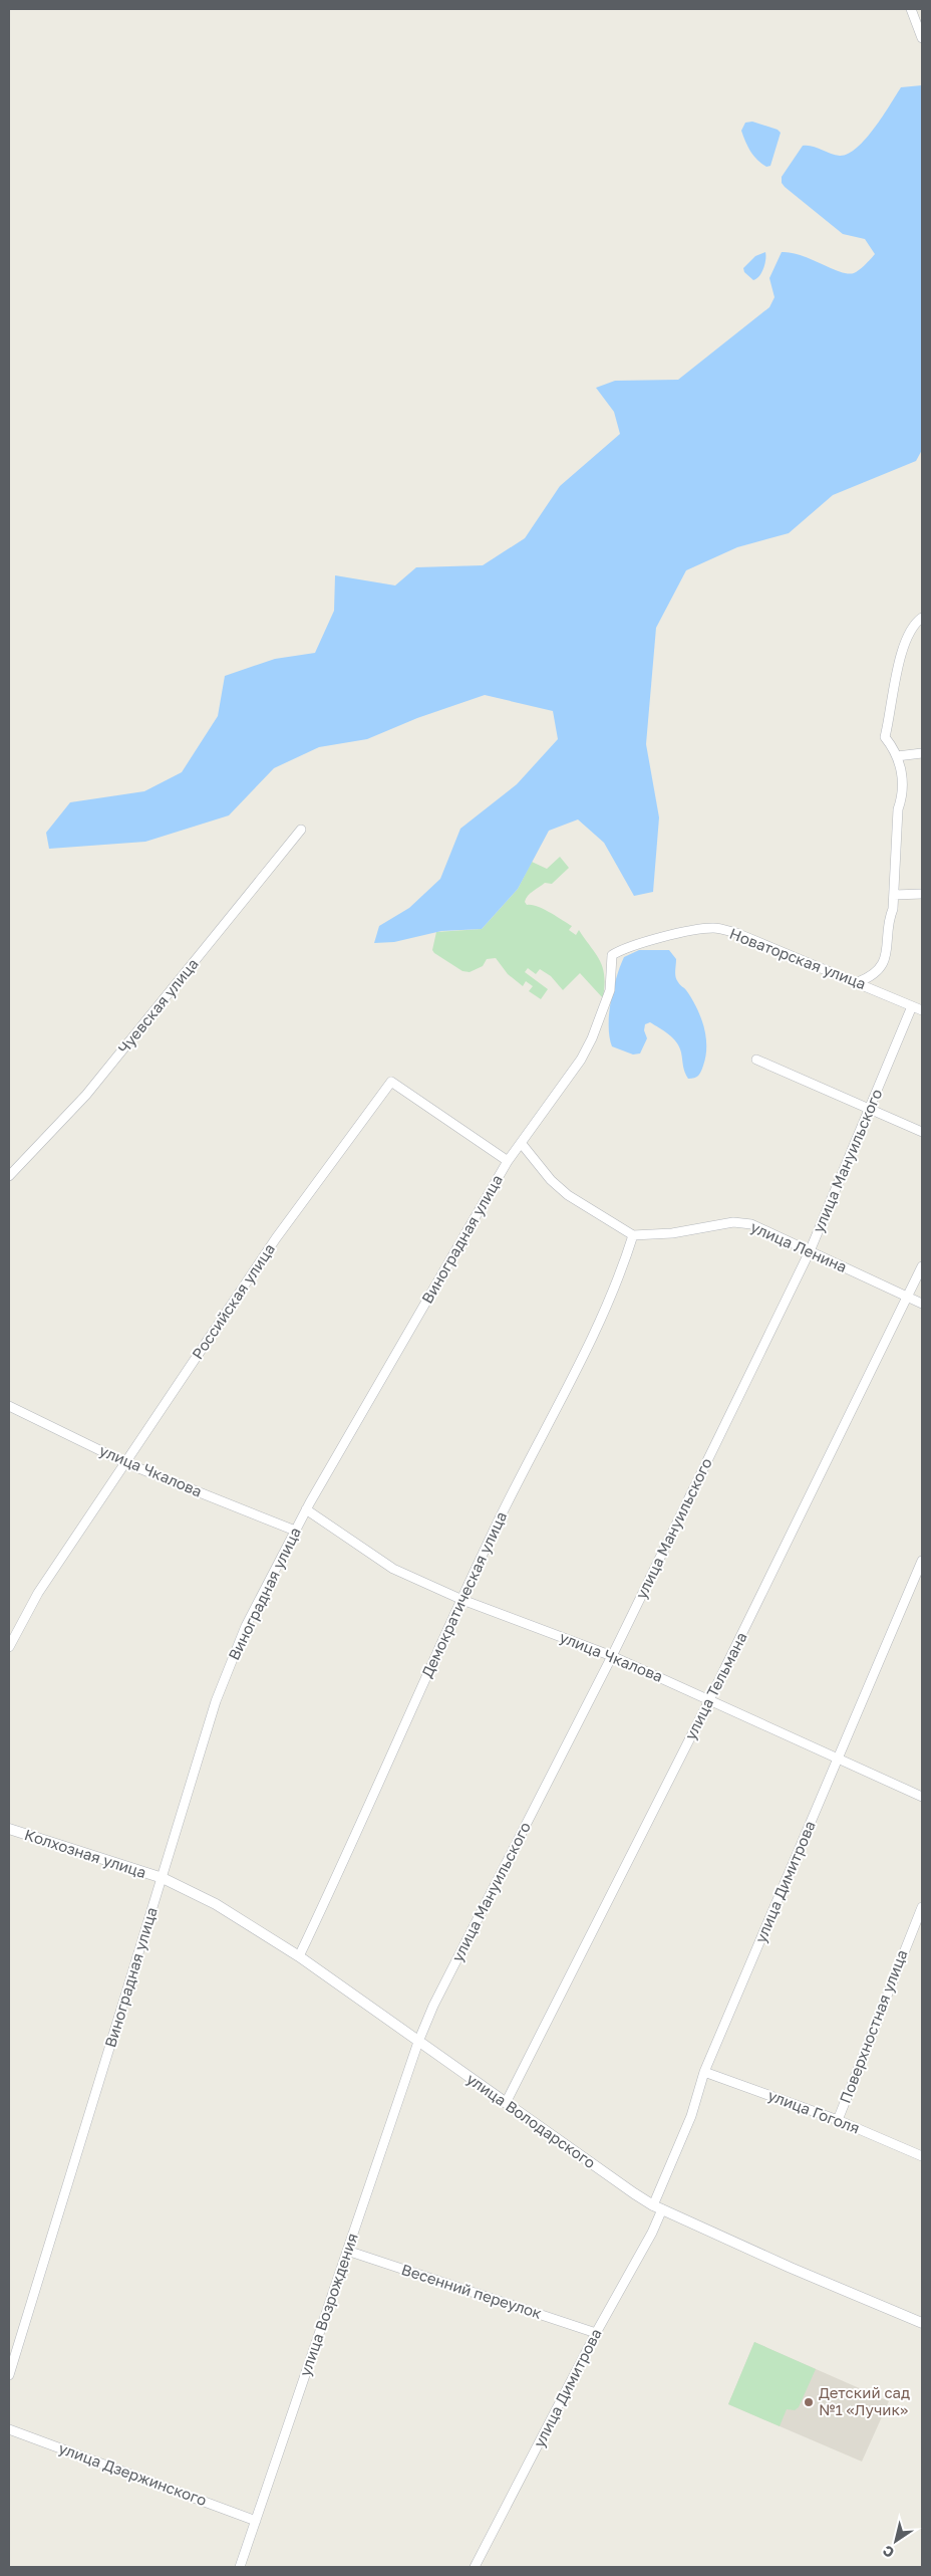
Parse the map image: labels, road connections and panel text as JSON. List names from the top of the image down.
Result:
{
  "streets": {
    "street": [
      "Новаторская улица",
      "Чуевская улица",
      "улица Мануильского",
      "Виноградная улица",
      "улица Ленина",
      "Российская улица",
      "улица Чкалова",
      "Демократическая улица",
      "улица Тельмана",
      "Колхозная улица",
      "улица Димитрова",
      "Поверхностная улица",
      "улица Гоголя",
      "улица Володарского",
      "Весенний переулок",
      "улица Возрождения",
      "улица Дзержинского"
    ]
  },
  "crossings": [
    ["Новаторская улица", "улица Мануильского"],
    ["Новаторская улица", "Виноградная улица"],
    ["улица Мануильского", "улица Ленина"],
    ["улица Мануильского", "улица Чкалова"],
    ["улица Мануильского", "улица Володарского"],
    ["улица Мануильского", "улица Возрождения"],
    ["Виноградная улица", "Российская улица"],
    ["Виноградная улица", "улица Чкалова"],
    ["Виноградная улица", "Колхозная улица"],
    ["Виноградная улица", "улица Володарского"],
    ["улица Ленина", "Демократическая улица"],
    ["улица Ленина", "улица Тельмана"],
    ["Российская улица", "улица Чкалова"],
    ["улица Чкалова", "Демократическая улица"],
    ["улица Чкалова", "улица Тельмана"],
    ["улица Чкалова", "улица Димитрова"],
    ["Демократическая улица", "улица Володарского"],
    ["улица Тельмана", "улица Володарского"],
    ["Колхозная улица", "улица Володарского"],
    ["улица Димитрова", "улица Гоголя"],
    ["улица Димитрова", "улица Володарского"],
    ["улица Димитрова", "Весенний переулок"],
    ["Поверхностная улица", "улица Гоголя"],
    ["улица Володарского", "улица Возрождения"],
    ["Весенний переулок", "улица Возрождения"],
    ["улица Возрождения", "улица Дзержинского"]
  ],
  "places": ["Детский сад №1 «Лучик»"],
  "north": "bottom left"
}
